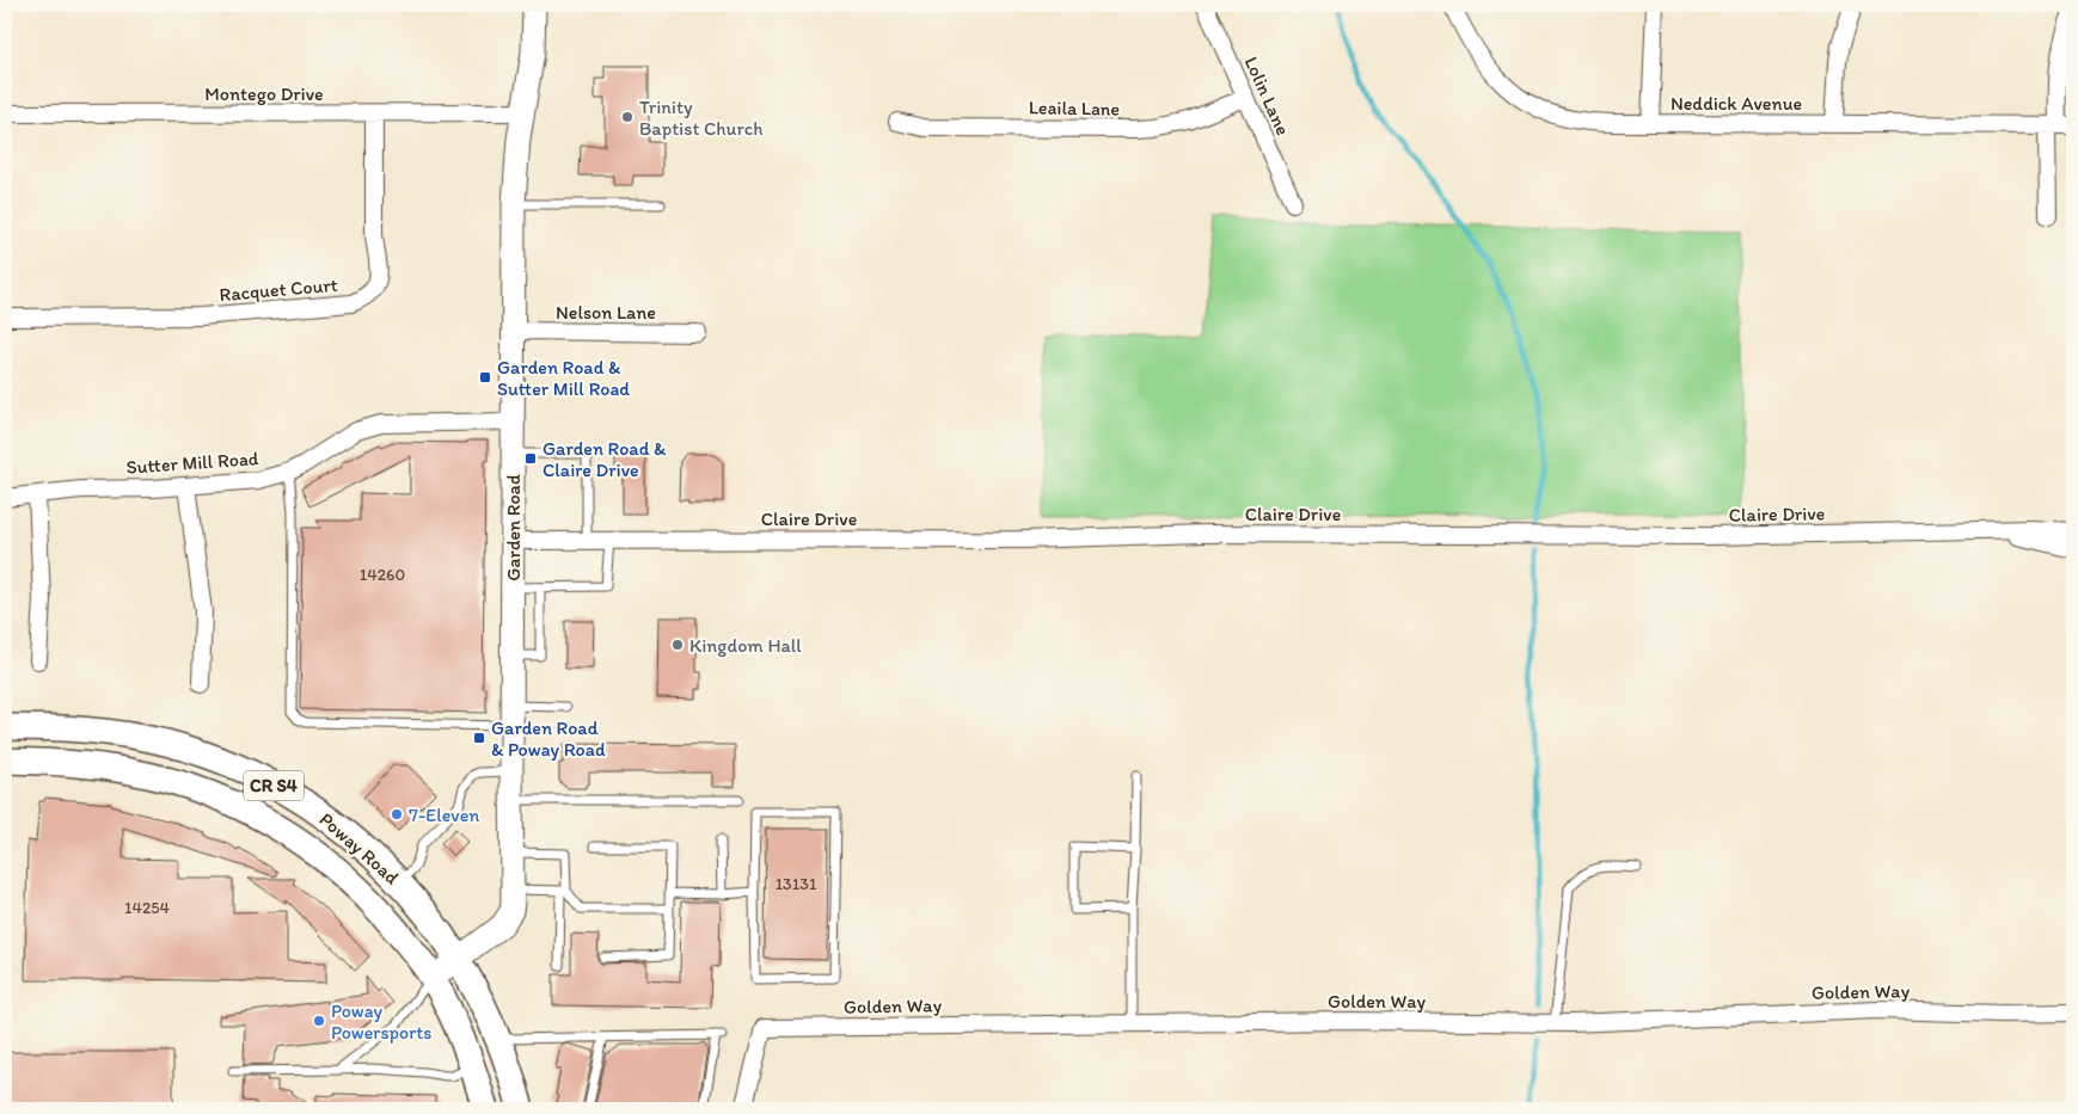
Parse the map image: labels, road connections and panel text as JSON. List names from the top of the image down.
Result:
{
  "streets": {
    "main road": ["CR S4", "Poway Road"],
    "street": [
      "Montego Drive",
      "Lolin Lane",
      "Neddick Avenue",
      "Leaila Lane",
      "Racquet Court",
      "Nelson Lane",
      "Sutter Mill Road",
      "Claire Drive",
      "Garden Road",
      "Golden Way"
    ]
  },
  "crossings": [
    ["Montego Drive", "Racquet Court"],
    ["Montego Drive", "Garden Road"],
    ["Lolin Lane", "Leaila Lane"],
    ["Nelson Lane", "Garden Road"],
    ["Sutter Mill Road", "Garden Road"],
    ["Claire Drive", "Garden Road"],
    ["Garden Road", "Poway Road"]
  ],
  "places": {
    "other": [
      "Trinity Baptist Church",
      "Kingdom Hall",
      "7-Eleven",
      "Poway Powersports"
    ],
    "transit": ["Garden Road & Sutter Mill Road", "Garden Road & Claire Drive", "Garden Road & Poway Road"]
  },
  "house_numbers": ["14260", "13131", "14254"]
}
